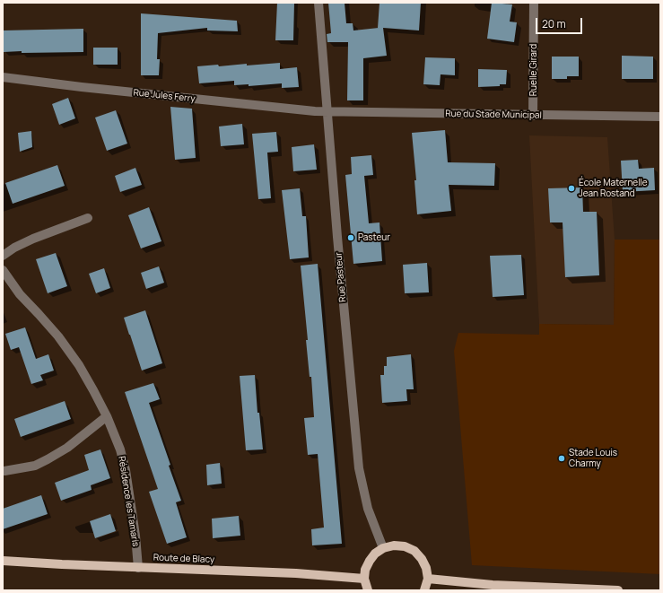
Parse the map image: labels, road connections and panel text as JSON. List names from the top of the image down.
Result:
{
  "streets": {
    "main road": ["Route de Blacy"],
    "street": [
      "Ruelle Girard",
      "Rue Jules Ferry",
      "Rue du Stade Municipal",
      "Rue Pasteur",
      "Résidence les Tamaris"
    ]
  },
  "crossings": [
    ["Ruelle Girard", "Rue du Stade Municipal"],
    ["Rue Jules Ferry", "Rue du Stade Municipal"],
    ["Rue Jules Ferry", "Rue Pasteur"],
    ["Rue du Stade Municipal", "Rue Pasteur"],
    ["Résidence les Tamaris", "Route de Blacy"]
  ],
  "places": ["École Maternelle Jean Rostand", "Pasteur", "Stade Louis Charmy"],
  "scale_bar": "20 m"
}
